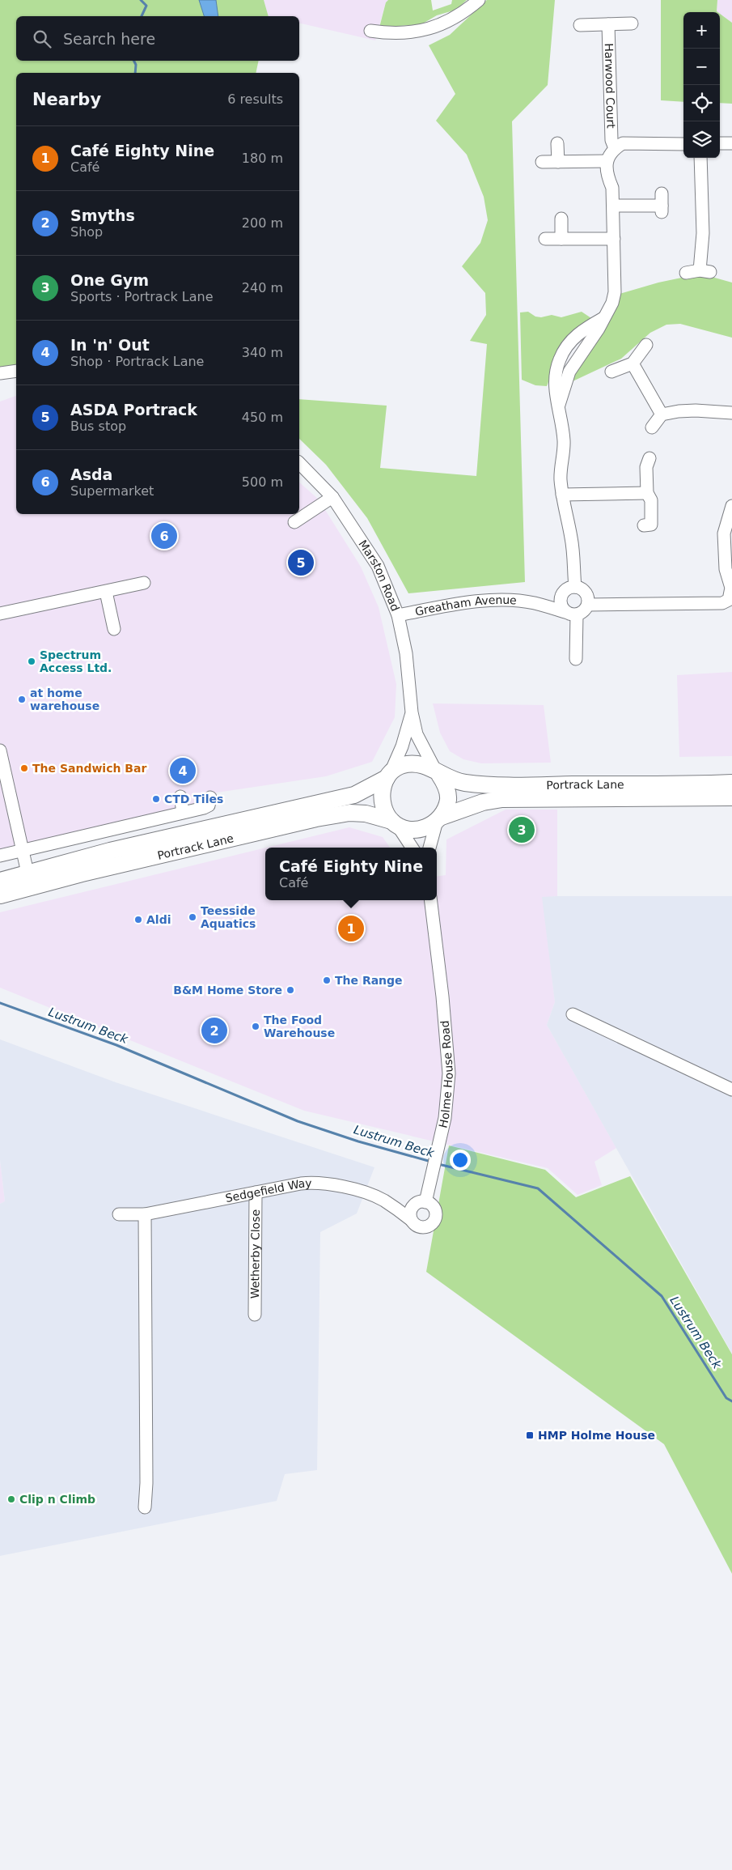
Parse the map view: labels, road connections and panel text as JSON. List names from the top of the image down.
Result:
{
  "streets": {
    "main road": ["Portrack Lane"],
    "street": [
      "Harwood Court",
      "Marston Road",
      "Greatham Avenue",
      "Holme House Road",
      "Sedgefield Way",
      "Wetherby Close"
    ]
  },
  "crossings": [
    ["Marston Road", "Greatham Avenue"],
    ["Marston Road", "Portrack Lane"],
    ["Holme House Road", "Sedgefield Way"],
    ["Sedgefield Way", "Wetherby Close"]
  ],
  "water": ["Lustrum Beck"],
  "places": {
    "other": [
      "Spectrum Access Ltd.",
      "at home warehouse",
      "The Sandwich Bar",
      "CTD Tiles",
      "Teesside Aquatics",
      "Aldi",
      "The Range",
      "B&M Home Store",
      "The Food Warehouse",
      "Clip n Climb"
    ],
    "transit": ["HMP Holme House"]
  },
  "page": {
    "map_buttons": ["+", "−"],
    "search": "Search here",
    "heading": ["Nearby", "6 results"],
    "list": [
      {
        "mark": "1",
        "name": "Café Eighty Nine",
        "note": "Café",
        "value": "180 m"
      },
      {
        "mark": "2",
        "name": "Smyths",
        "note": "Shop",
        "value": "200 m"
      },
      {
        "mark": "3",
        "name": "One Gym",
        "note": "Sports · Portrack Lane",
        "value": "240 m"
      },
      {
        "mark": "4",
        "name": "In 'n' Out",
        "note": "Shop · Portrack Lane",
        "value": "340 m"
      },
      {
        "mark": "5",
        "name": "ASDA Portrack",
        "note": "Bus stop",
        "value": "450 m"
      },
      {
        "mark": "6",
        "name": "Asda",
        "note": "Supermarket",
        "value": "500 m"
      }
    ],
    "pins": [
      "6",
      "5",
      "4",
      "3",
      "1",
      "2"
    ],
    "popup": ["Café Eighty Nine", "Café"]
  }
}
